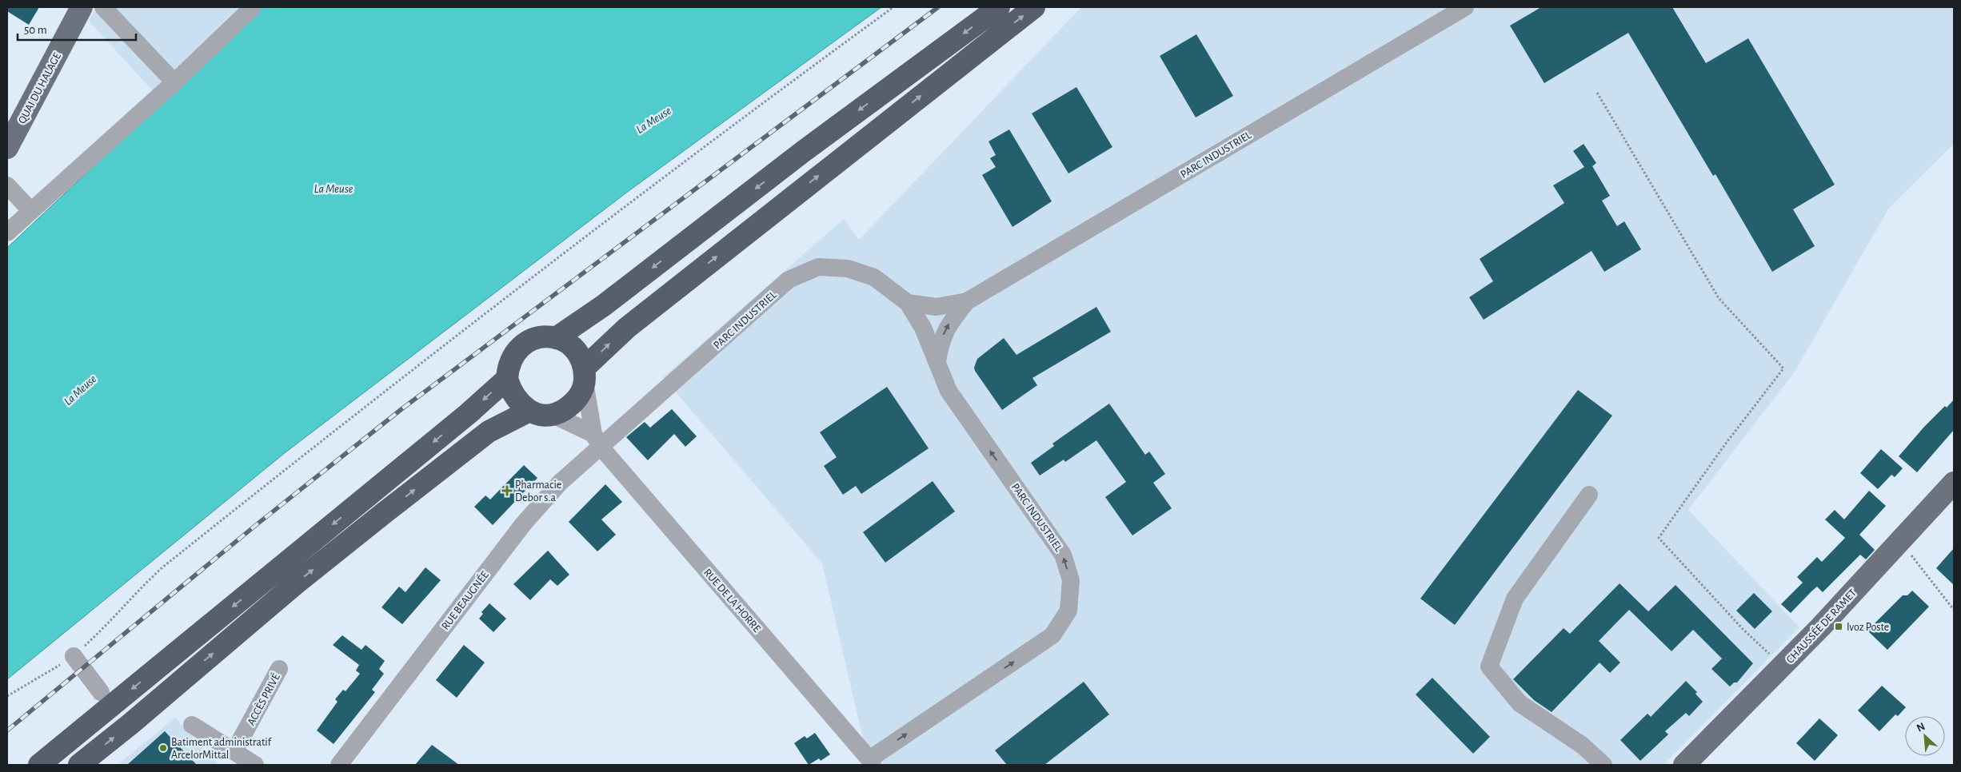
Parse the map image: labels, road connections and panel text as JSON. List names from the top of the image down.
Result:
{
  "streets": {
    "main road": ["QUAI DU HALAGE", "CHAUSSÉE DE RAMET"],
    "street": [
      "PARC INDUSTRIEL",
      "RUE BEAUGNÉE",
      "RUE DE LA HORRE",
      "ACCÈS PRIVÉ"
    ]
  },
  "crossings": [
    ["PARC INDUSTRIEL", "RUE BEAUGNÉE"],
    ["PARC INDUSTRIEL", "RUE DE LA HORRE"],
    ["RUE BEAUGNÉE", "RUE DE LA HORRE"]
  ],
  "water": ["La Meuse"],
  "places": {
    "health": ["Pharmacie Debor s.a"],
    "transit": ["Ivoz Poste"],
    "other": ["Batiment administratif ArcelorMittal"]
  },
  "scale_bar": "50 m",
  "north": "top left"
}
